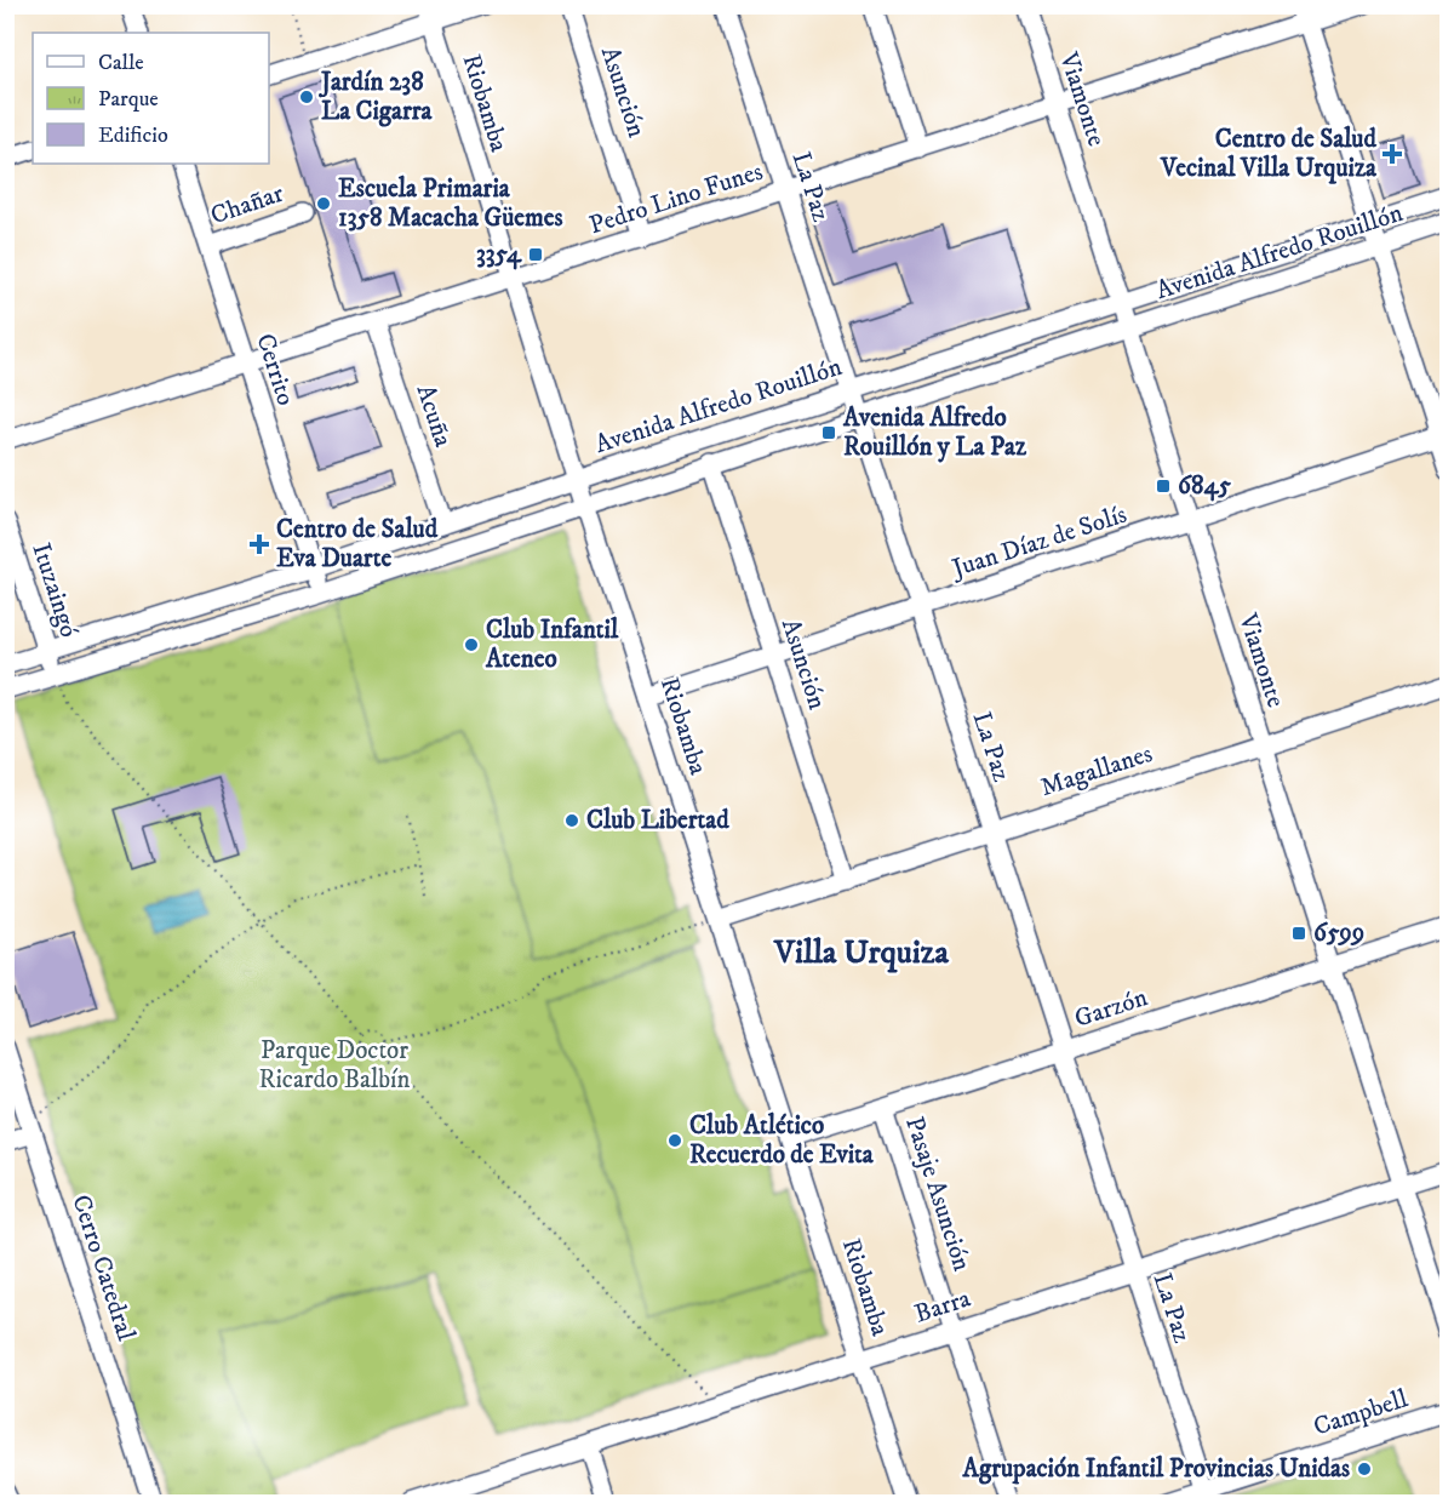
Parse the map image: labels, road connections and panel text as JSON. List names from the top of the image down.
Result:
{
  "streets": {
    "street": [
      "Asunción",
      "Viamonte",
      "Riobamba",
      "La Paz",
      "Pedro Lino Funes",
      "Chañar",
      "Avenida Alfredo Rouillón",
      "Cerrito",
      "Acuña",
      "Juan Díaz de Solís",
      "Ituzaingó",
      "Magallanes",
      "Garzón",
      "Pasaje Asunción",
      "Cerro Catedral",
      "Barra",
      "Campbell"
    ]
  },
  "crossings": [
    ["Asunción", "Pedro Lino Funes"],
    ["Asunción", "Avenida Alfredo Rouillón"],
    ["Asunción", "Juan Díaz de Solís"],
    ["Asunción", "Magallanes"],
    ["Viamonte", "Pedro Lino Funes"],
    ["Viamonte", "Avenida Alfredo Rouillón"],
    ["Viamonte", "Juan Díaz de Solís"],
    ["Viamonte", "Magallanes"],
    ["Viamonte", "Garzón"],
    ["Viamonte", "Barra"],
    ["Riobamba", "Pedro Lino Funes"],
    ["Riobamba", "Avenida Alfredo Rouillón"],
    ["Riobamba", "Juan Díaz de Solís"],
    ["Riobamba", "Magallanes"],
    ["Riobamba", "Garzón"],
    ["Riobamba", "Barra"],
    ["La Paz", "Pedro Lino Funes"],
    ["La Paz", "Avenida Alfredo Rouillón"],
    ["La Paz", "Juan Díaz de Solís"],
    ["La Paz", "Magallanes"],
    ["La Paz", "Garzón"],
    ["La Paz", "Barra"],
    ["La Paz", "Campbell"],
    ["Pedro Lino Funes", "Cerrito"],
    ["Pedro Lino Funes", "Acuña"],
    ["Chañar", "Cerrito"],
    ["Avenida Alfredo Rouillón", "Cerrito"],
    ["Avenida Alfredo Rouillón", "Acuña"],
    ["Avenida Alfredo Rouillón", "Ituzaingó"],
    ["Garzón", "Pasaje Asunción"],
    ["Pasaje Asunción", "Barra"]
  ],
  "districts": ["Villa Urquiza"],
  "parks": ["Parque Doctor Ricardo Balbín"],
  "places": {
    "other": [
      "Jardín 238 La Cigarra",
      "Escuela Primaria 1358 Macacha Güemes",
      "Club Infantil Ateneo",
      "Club Libertad",
      "Club Atlético Recuerdo de Evita",
      "Agrupación Infantil Provincias Unidas"
    ],
    "health": ["Centro de Salud Vecinal Villa Urquiza", "Centro de Salud Eva Duarte"],
    "transit": [
      "3354",
      "Avenida Alfredo Rouillón y La Paz",
      "6845",
      "6599"
    ]
  },
  "legend": ["Calle", "Parque", "Edificio"]
}
